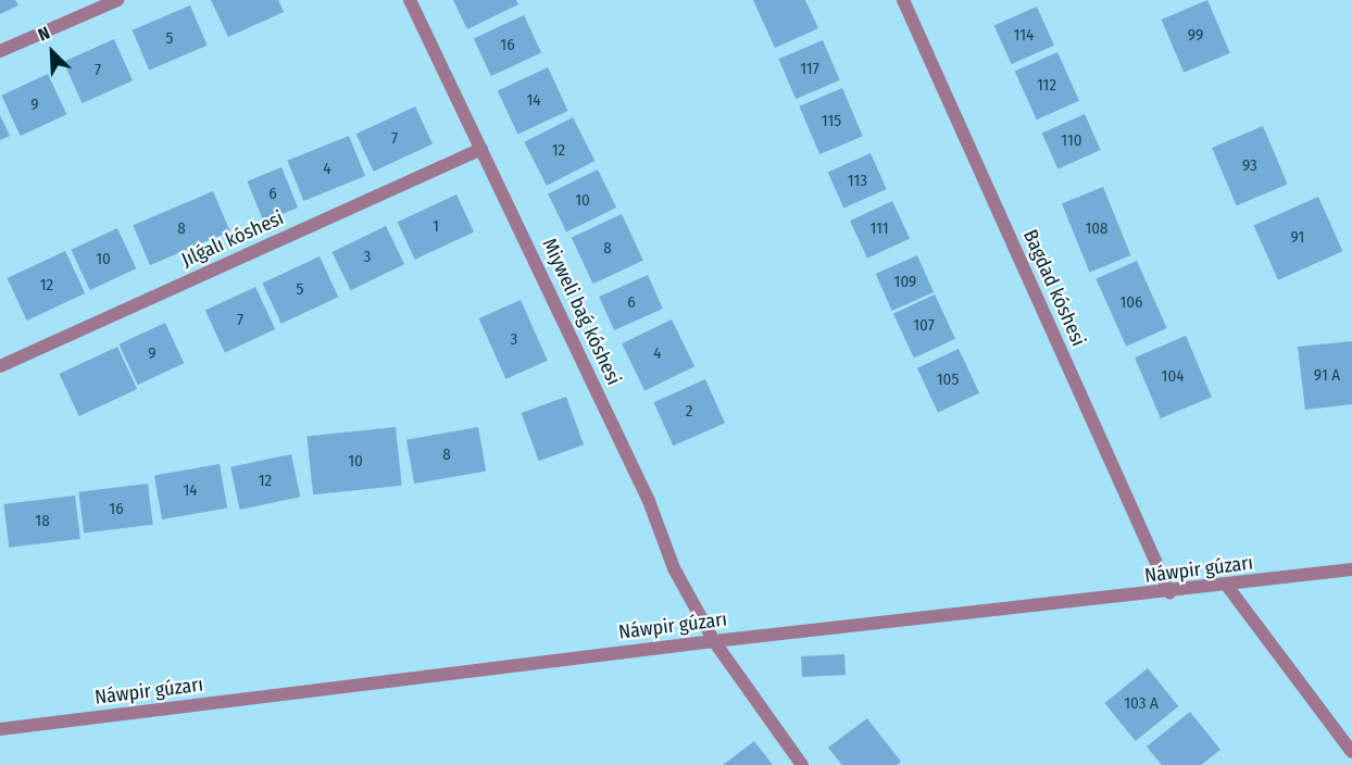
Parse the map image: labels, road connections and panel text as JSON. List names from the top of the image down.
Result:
{
  "streets": {
    "street": [
      "Jılǵalı kóshesi",
      "Bagdad kóshesi",
      "Miyweli baǵ kóshesi",
      "Náwpir gúzarı"
    ]
  },
  "crossings": [
    ["Jılǵalı kóshesi", "Miyweli baǵ kóshesi"],
    ["Bagdad kóshesi", "Náwpir gúzarı"],
    ["Miyweli baǵ kóshesi", "Náwpir gúzarı"]
  ],
  "house_numbers": [
    "114",
    "99",
    "5",
    "16",
    "117",
    "7",
    "112",
    "14",
    "9",
    "115",
    "7",
    "110",
    "12",
    "93",
    "4",
    "113",
    "6",
    "10",
    "1",
    "8",
    "111",
    "108",
    "91",
    "8",
    "3",
    "10",
    "109",
    "12",
    "5",
    "6",
    "106",
    "7",
    "107",
    "3",
    "9",
    "4",
    "91 А",
    "104",
    "105",
    "2",
    "8",
    "10",
    "12",
    "14",
    "16",
    "18",
    "103 А"
  ],
  "north": "top left"
}
